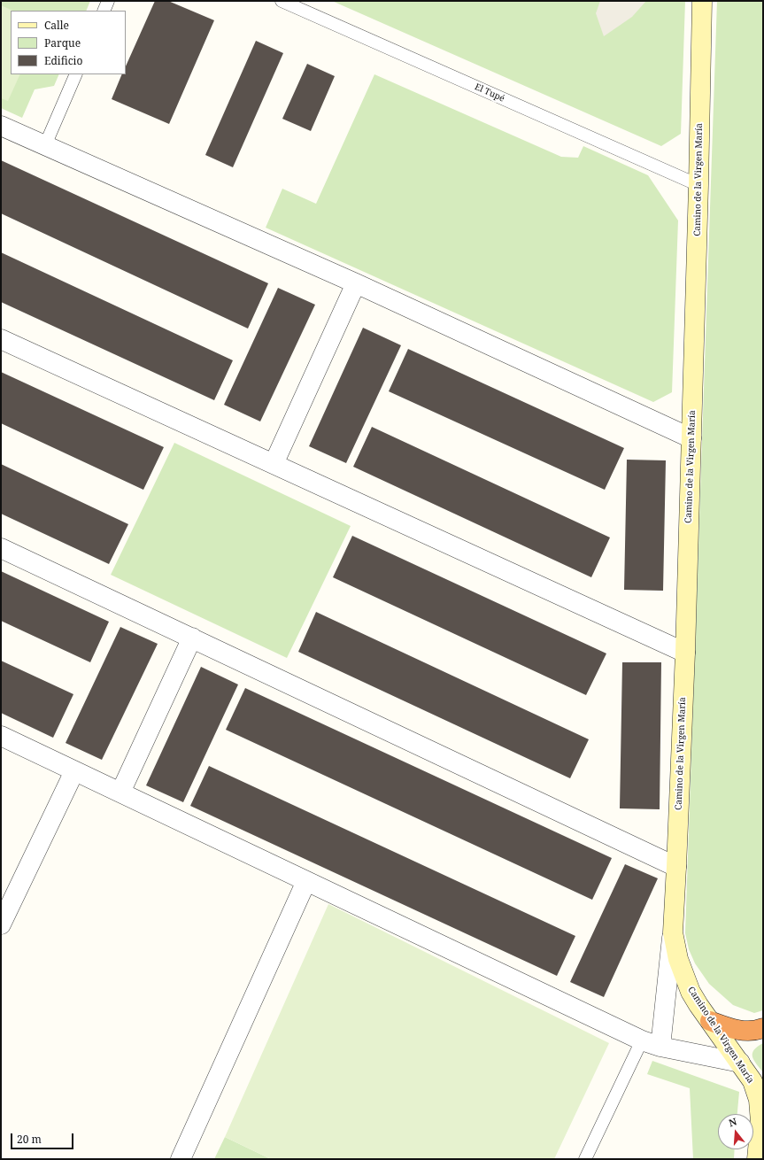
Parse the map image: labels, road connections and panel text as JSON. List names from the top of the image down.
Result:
{
  "streets": {
    "street": ["Camino de la Virgen María"],
    "lane": ["El Tupé"]
  },
  "crossings": [
    ["El Tupé", "Camino de la Virgen María"]
  ],
  "legend": ["Calle", "Parque", "Edificio"],
  "scale_bar": "20 m",
  "north": "top"
}
